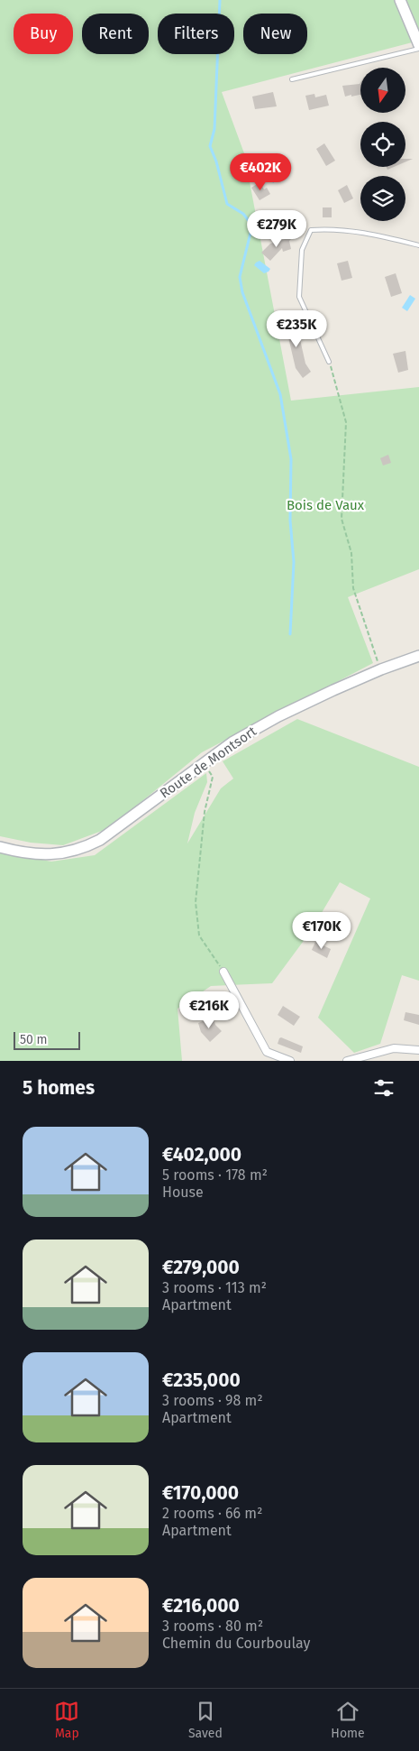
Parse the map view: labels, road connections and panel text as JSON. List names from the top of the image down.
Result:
{
  "streets": {
    "street": ["Route de Montsort"]
  },
  "parks": ["Bois de Vaux"],
  "scale_bar": "50 m",
  "north": "bottom",
  "page": {
    "chip": [
      "Buy",
      "Rent",
      "Filters",
      "New"
    ],
    "price": [
      "€402K",
      "€279K",
      "€235K",
      "€170K",
      "€216K"
    ],
    "scale": "50 m",
    "heading": "5 homes",
    "list": [
      {
        "name": "€402,000",
        "note": "5 rooms · 178 m² · House"
      },
      {
        "name": "€279,000",
        "note": "3 rooms · 113 m² · Apartment"
      },
      {
        "name": "€235,000",
        "note": "3 rooms · 98 m² · Apartment"
      },
      {
        "name": "€170,000",
        "note": "2 rooms · 66 m² · Apartment"
      },
      {
        "name": "€216,000",
        "note": "3 rooms · 80 m² · Chemin du Courboulay"
      }
    ],
    "tabs": ["Map", "Saved", "Home"]
  }
}
